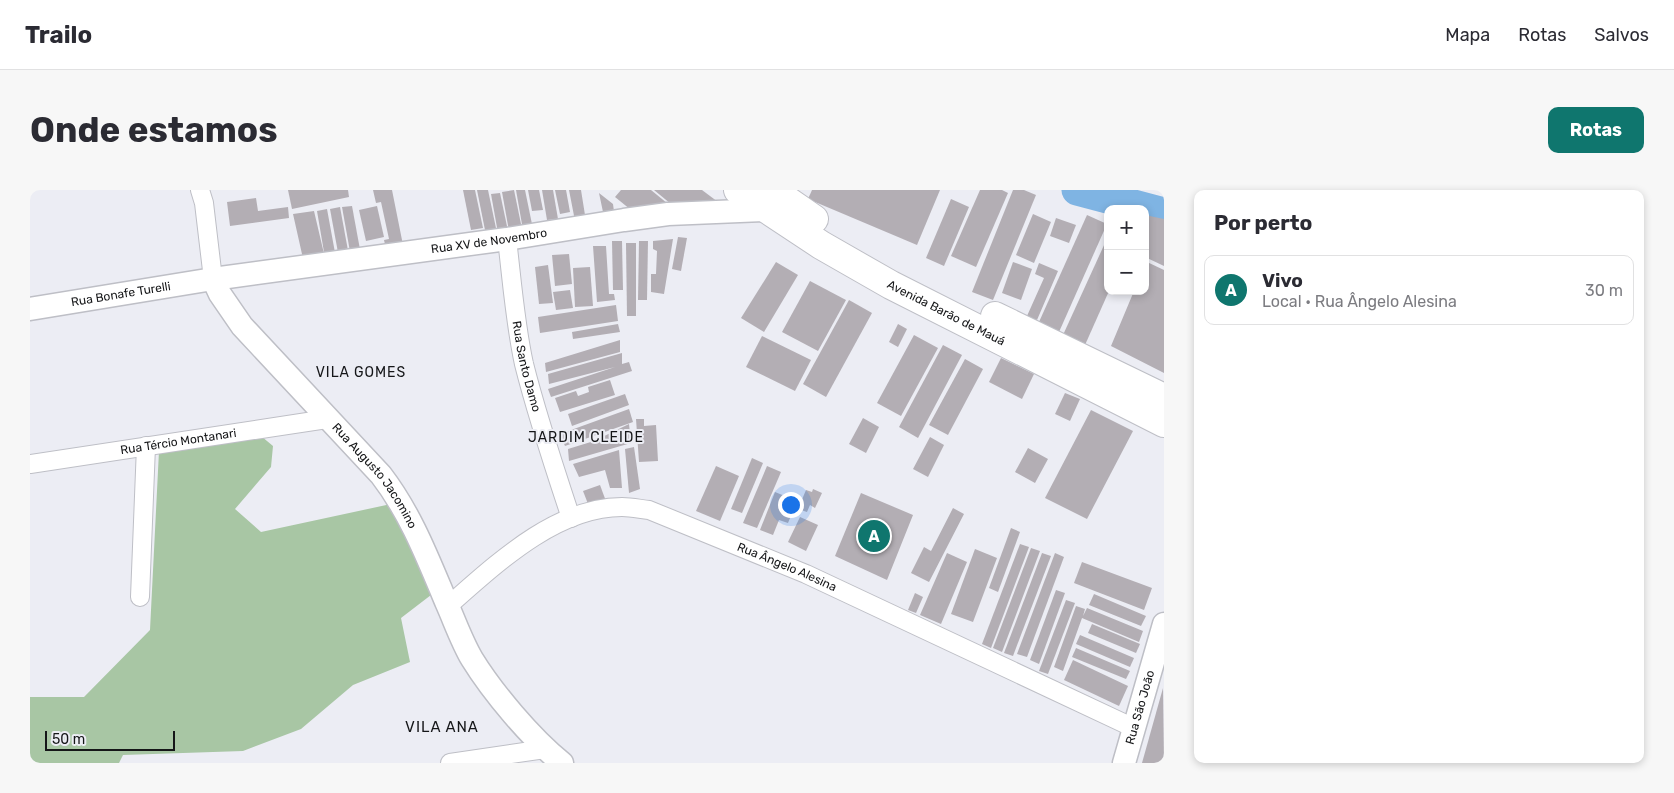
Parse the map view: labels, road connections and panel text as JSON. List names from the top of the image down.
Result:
{
  "streets": {
    "main road": ["Avenida Barão de Mauá"],
    "street": [
      "Rua XV de Novembro",
      "Rua Bonafe Turelli",
      "Rua Santo Damo",
      "Rua Tércio Montanari",
      "Rua Augusto Jacomino",
      "Rua Ângelo Alesina",
      "Rua São João"
    ]
  },
  "crossings": [
    ["Rua XV de Novembro", "Rua Bonafe Turelli"],
    ["Rua XV de Novembro", "Avenida Barão de Mauá"],
    ["Rua XV de Novembro", "Rua Santo Damo"],
    ["Rua XV de Novembro", "Rua Augusto Jacomino"],
    ["Rua Bonafe Turelli", "Rua Augusto Jacomino"],
    ["Rua Santo Damo", "Rua Ângelo Alesina"],
    ["Rua Tércio Montanari", "Rua Augusto Jacomino"],
    ["Rua Augusto Jacomino", "Rua Ângelo Alesina"],
    ["Rua Ângelo Alesina", "Rua São João"]
  ],
  "districts": ["VILA GOMES", "JARDIM CLEIDE", "VILA ANA"],
  "scale_bar": "50 m",
  "page": {
    "header": "Trailo",
    "nav": ["Mapa", "Rotas", "Salvos"],
    "buttons": "Rotas",
    "title": "Onde estamos",
    "heading": "Por perto",
    "map_buttons": ["+", "−"],
    "list": [
      {
        "mark": "A",
        "name": "Vivo",
        "note": "Local · Rua Ângelo Alesina",
        "value": "30 m"
      }
    ],
    "pins": "A",
    "scale": "50 m"
  }
}
